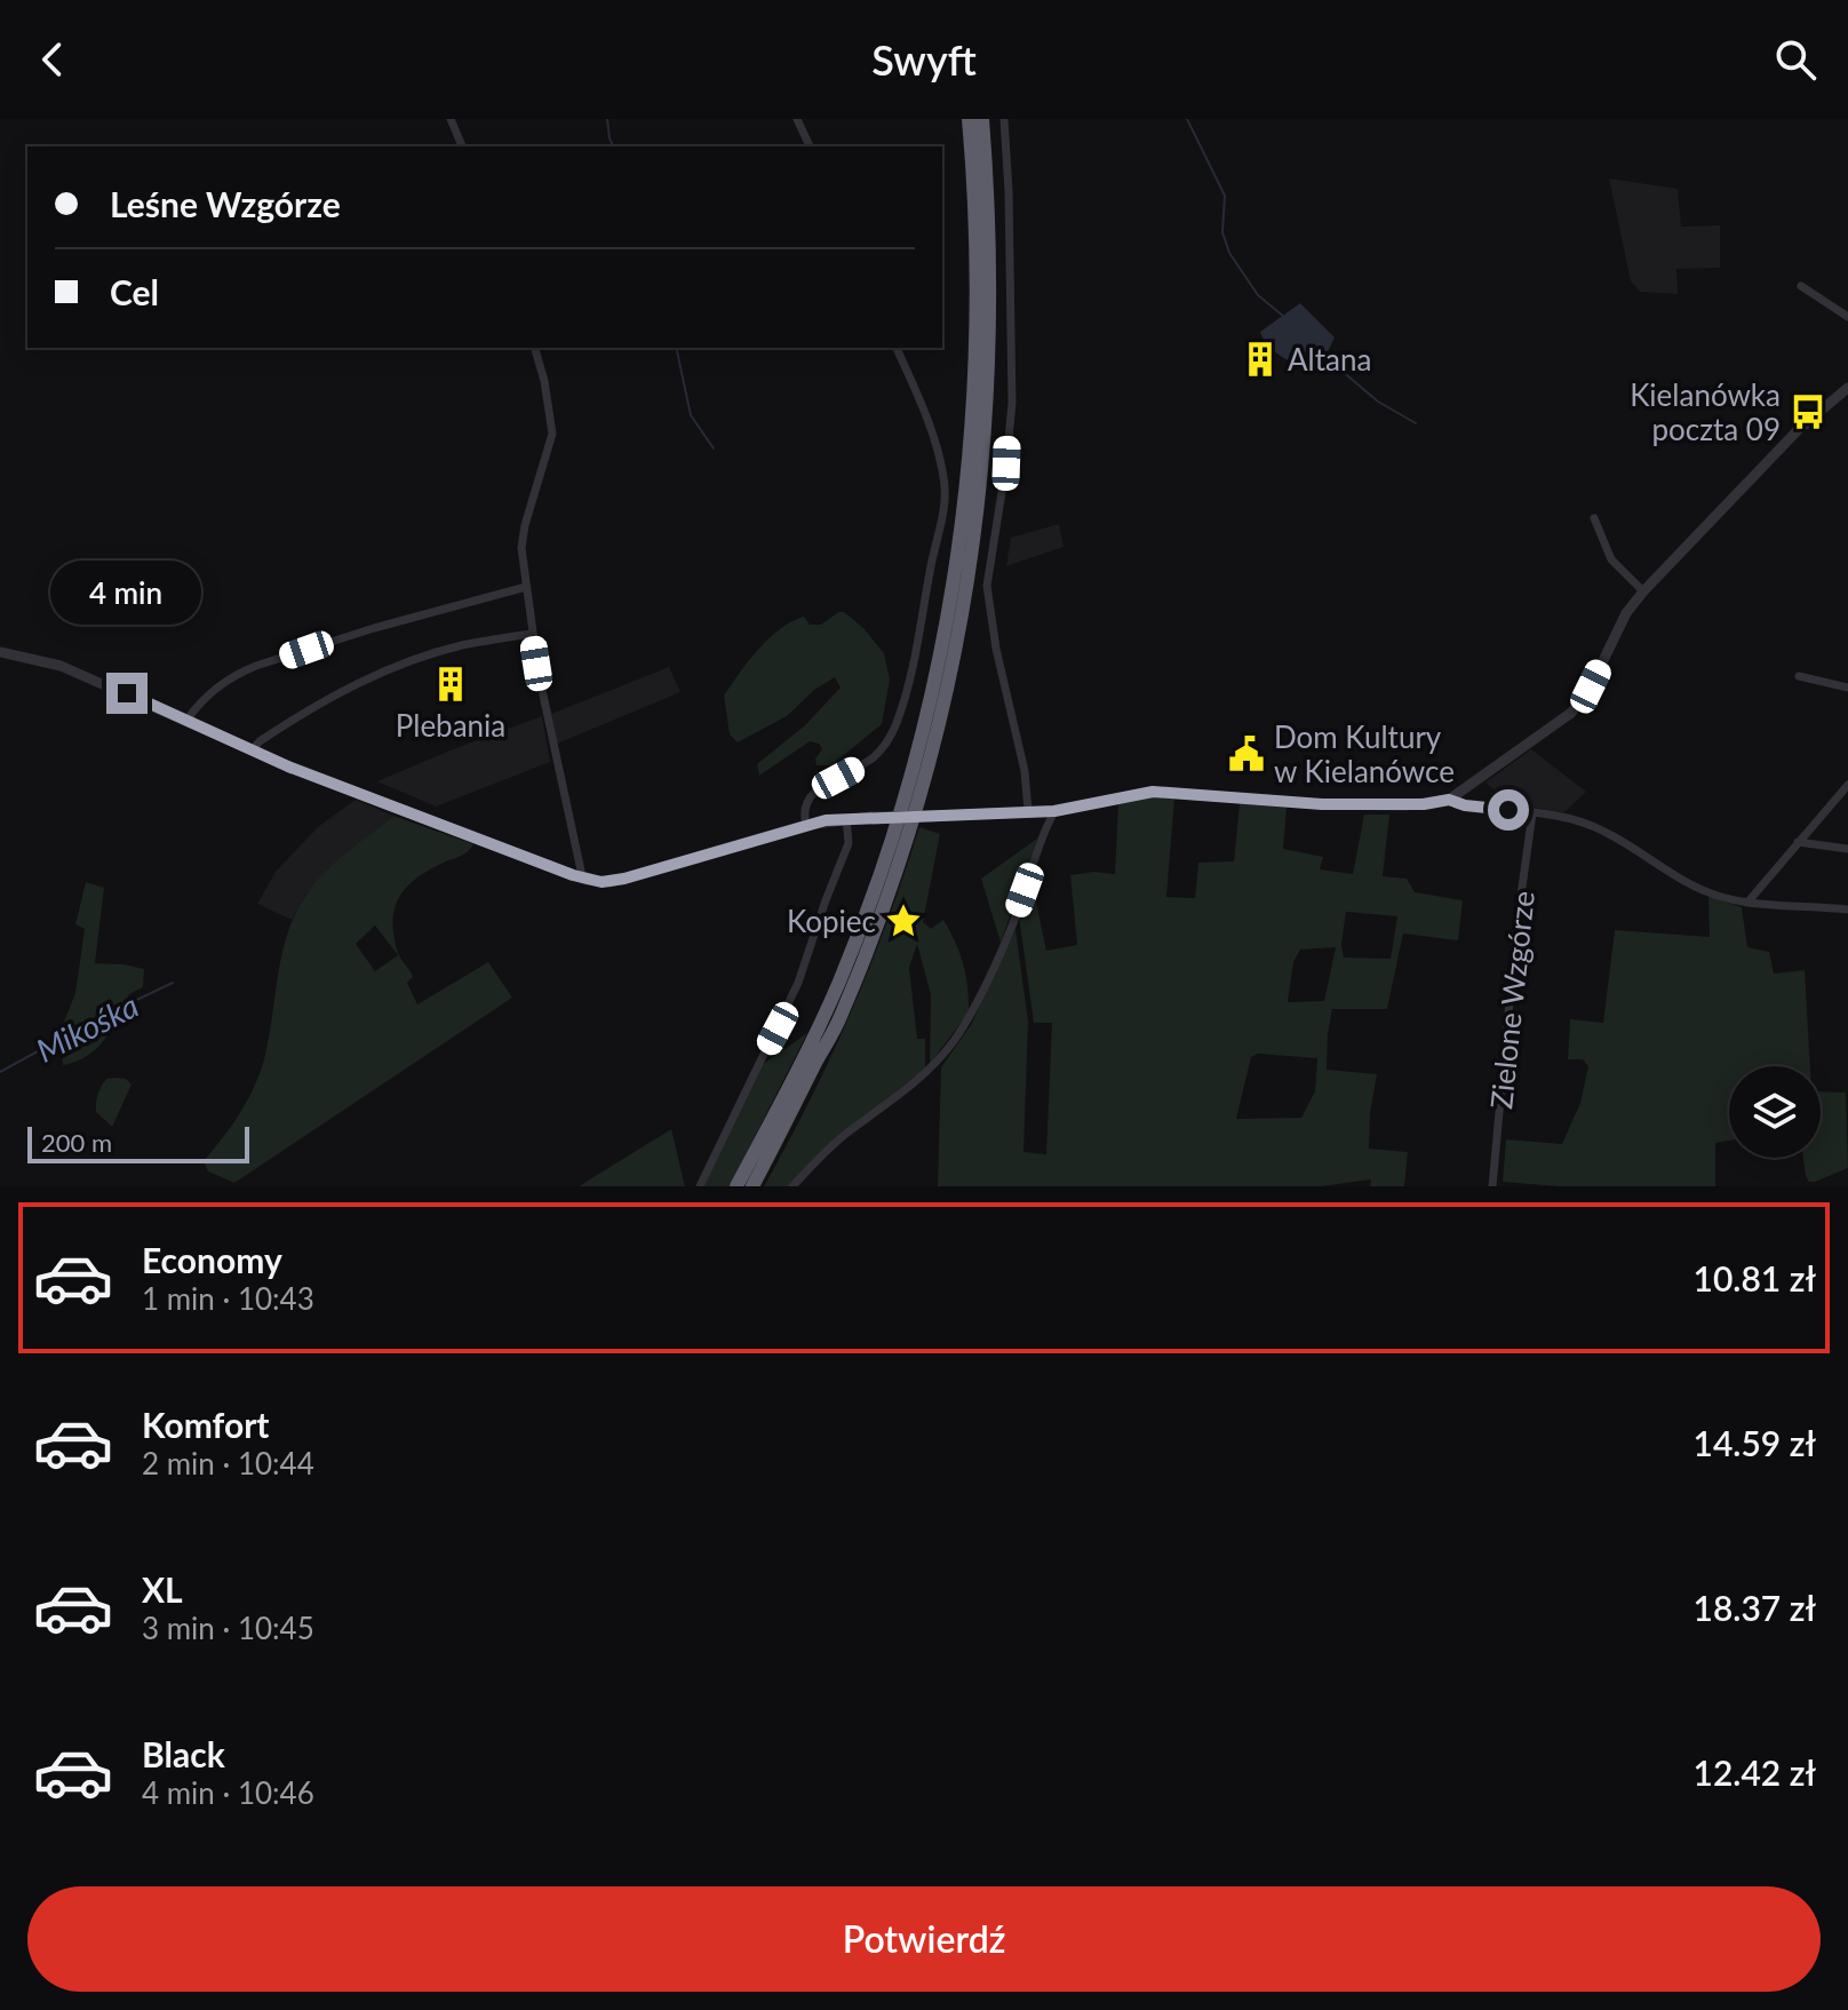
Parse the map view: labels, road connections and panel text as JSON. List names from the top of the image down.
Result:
{
  "streets": {
    "street": ["Zielone Wzgórze"]
  },
  "water": ["Mikośka"],
  "places": {
    "building": ["Altana", "Plebania"],
    "bus stop": ["Kielanówka poczta 09"],
    "public building": ["Dom Kultury w Kielanówce"],
    "place": ["Kopiec"]
  },
  "scale_bar": "200 m",
  "page": {
    "header": "Swyft",
    "banner": ["Leśne Wzgórze", "Cel"],
    "bubble": "4 min",
    "scale": "200 m",
    "list": [
      {
        "name": "Economy",
        "note": "1 min · 10:43",
        "value": "10.81 zł"
      },
      {
        "name": "Komfort",
        "note": "2 min · 10:44",
        "value": "14.59 zł"
      },
      {
        "name": "XL",
        "note": "3 min · 10:45",
        "value": "18.37 zł"
      },
      {
        "name": "Black",
        "note": "4 min · 10:46",
        "value": "12.42 zł"
      }
    ],
    "buttons": "Potwierdź"
  }
}
